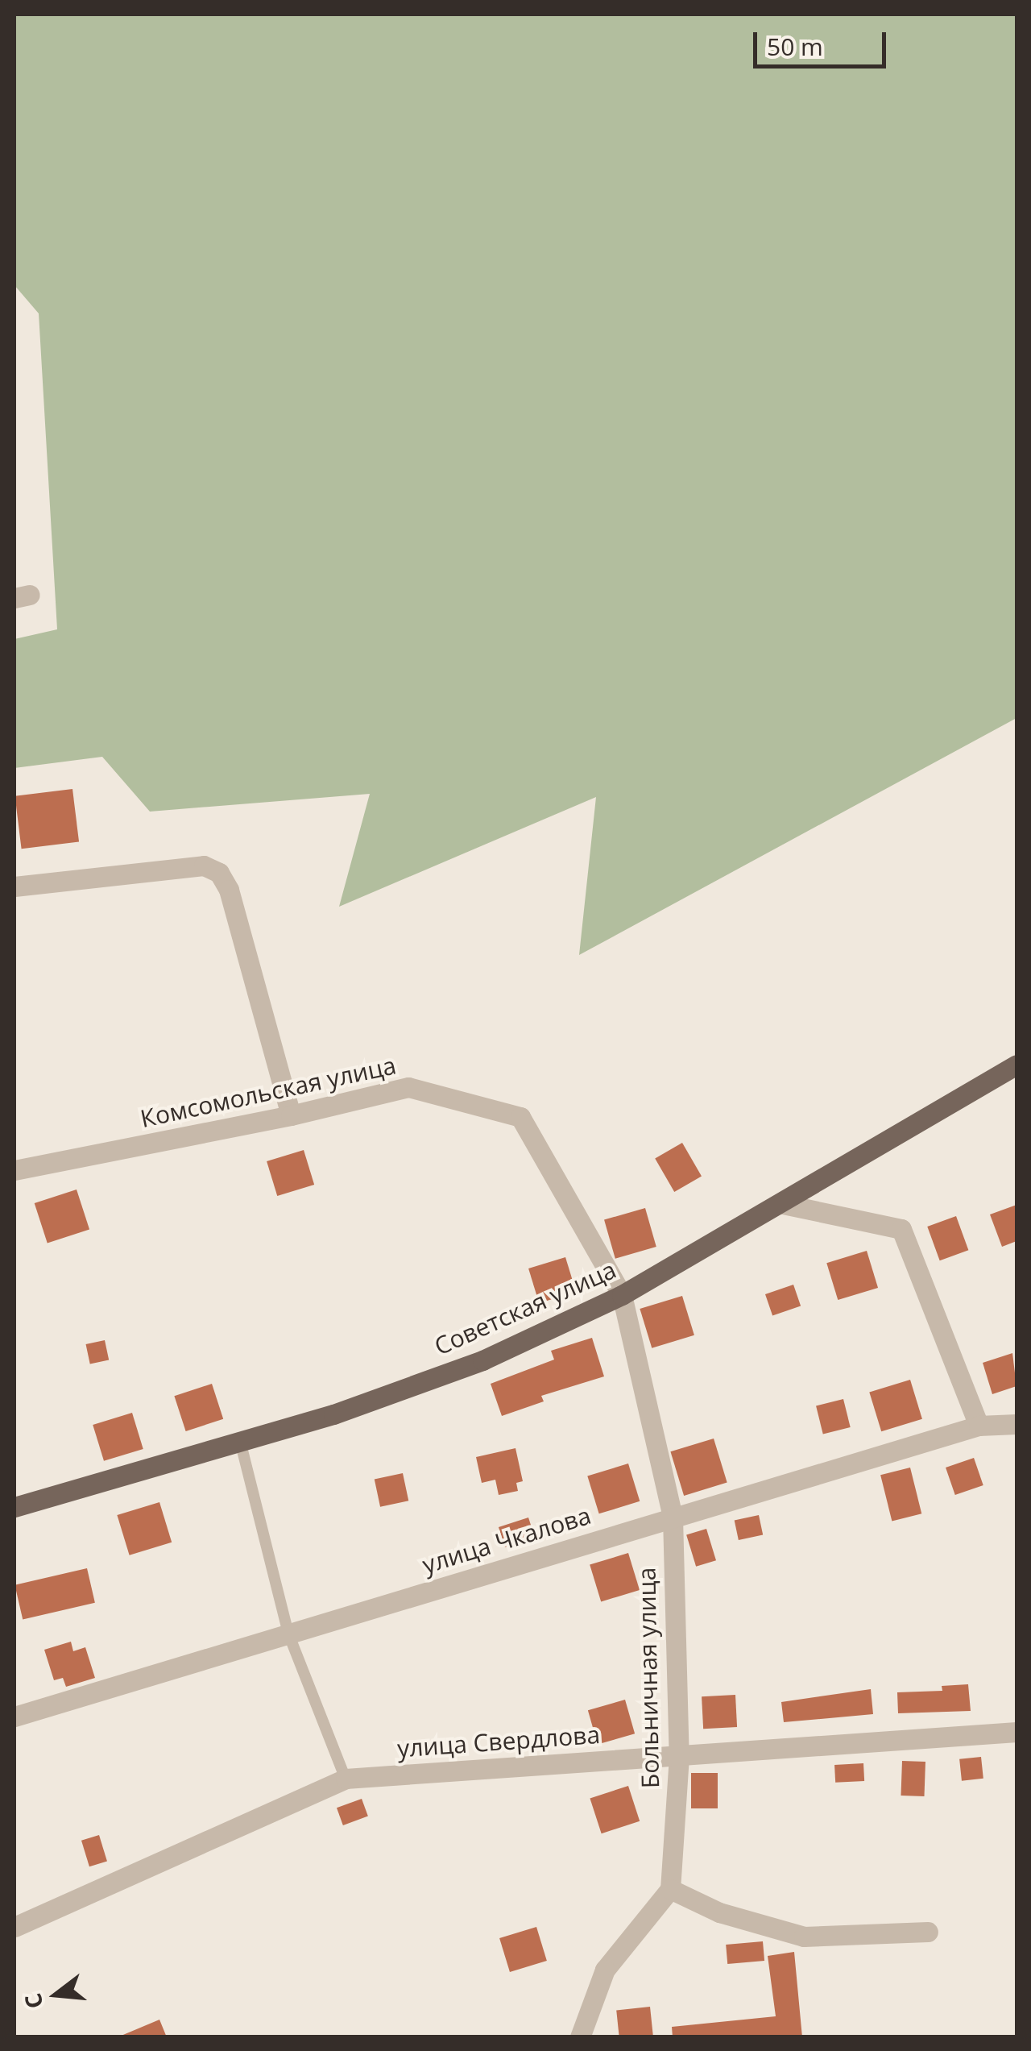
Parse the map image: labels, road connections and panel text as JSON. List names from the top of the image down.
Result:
{
  "streets": {
    "main road": ["Советская улица"],
    "street": [
      "Комсомольская улица",
      "улица Чкалова",
      "Больничная улица",
      "улица Свердлова"
    ]
  },
  "crossings": [
    ["Комсомольская улица", "Советская улица"],
    ["Комсомольская улица", "Больничная улица"],
    ["Советская улица", "Больничная улица"],
    ["улица Чкалова", "Больничная улица"],
    ["Больничная улица", "улица Свердлова"]
  ],
  "scale_bar": "50 m",
  "north": "left"
}
